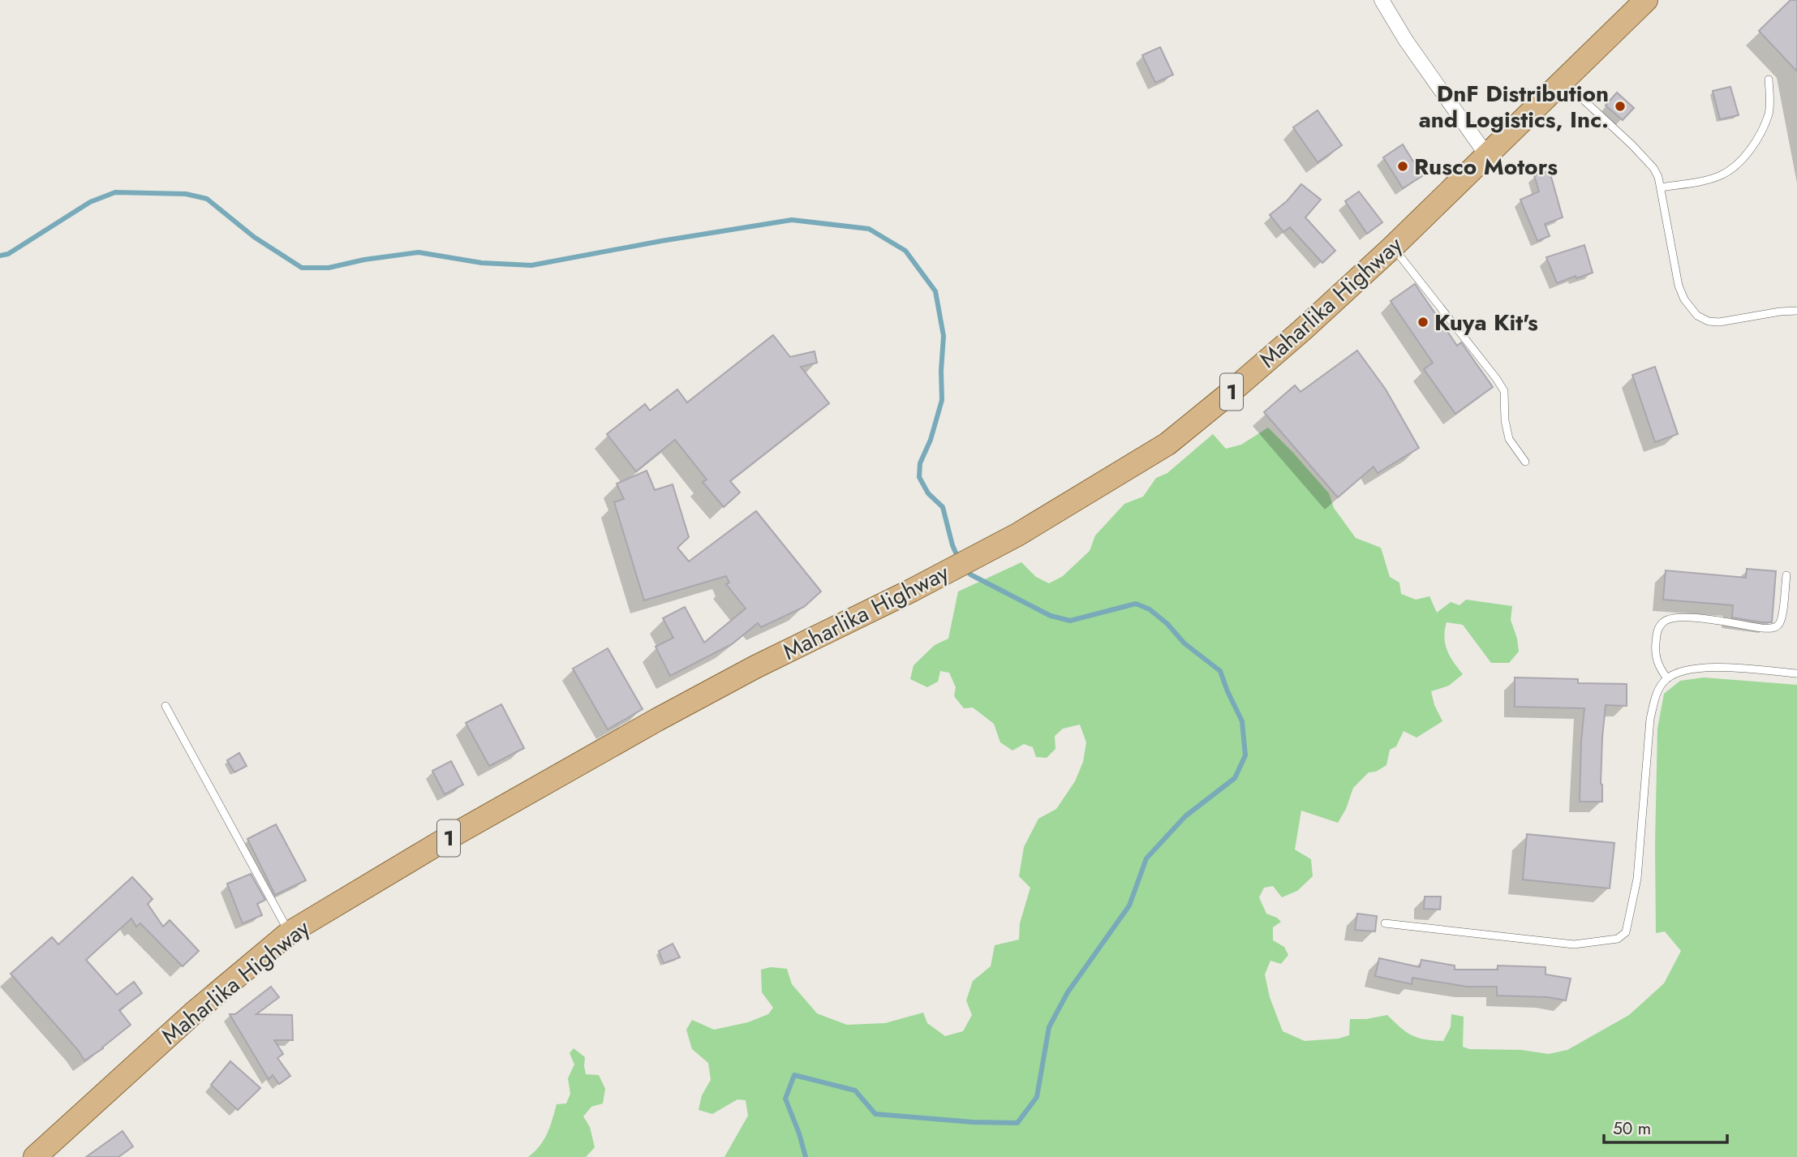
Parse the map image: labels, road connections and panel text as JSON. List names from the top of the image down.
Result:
{
  "streets": {
    "main road": ["Maharlika Highway", "1"]
  },
  "places": ["DnF Distribution and Logistics, Inc.", "Rusco Motors", "Kuya Kit's"],
  "scale_bar": "50 m"
}
